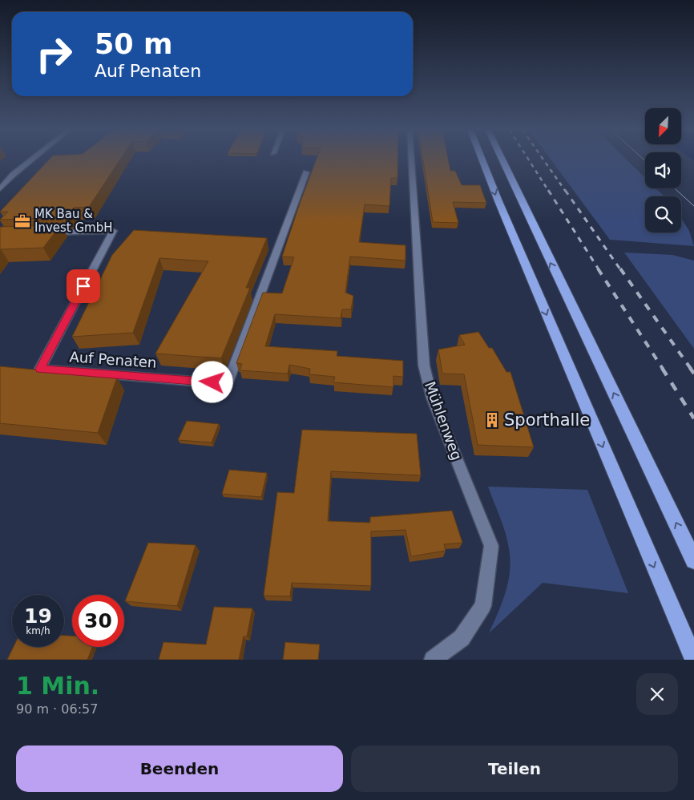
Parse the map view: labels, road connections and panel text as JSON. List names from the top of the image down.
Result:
{
  "streets": {
    "street": ["Auf Penaten", "Mühlenweg"]
  },
  "places": {
    "office": ["MK Bau & Invest GmbH"],
    "building": ["Sporthalle"]
  },
  "north": "bottom left",
  "page": {
    "turn": ["50 m", "Auf Penaten"],
    "speed": "19 km/h",
    "limit": "30",
    "heading": ["1 Min.", "90 m · 06:57"],
    "buttons": ["Beenden", "Teilen"]
  }
}
